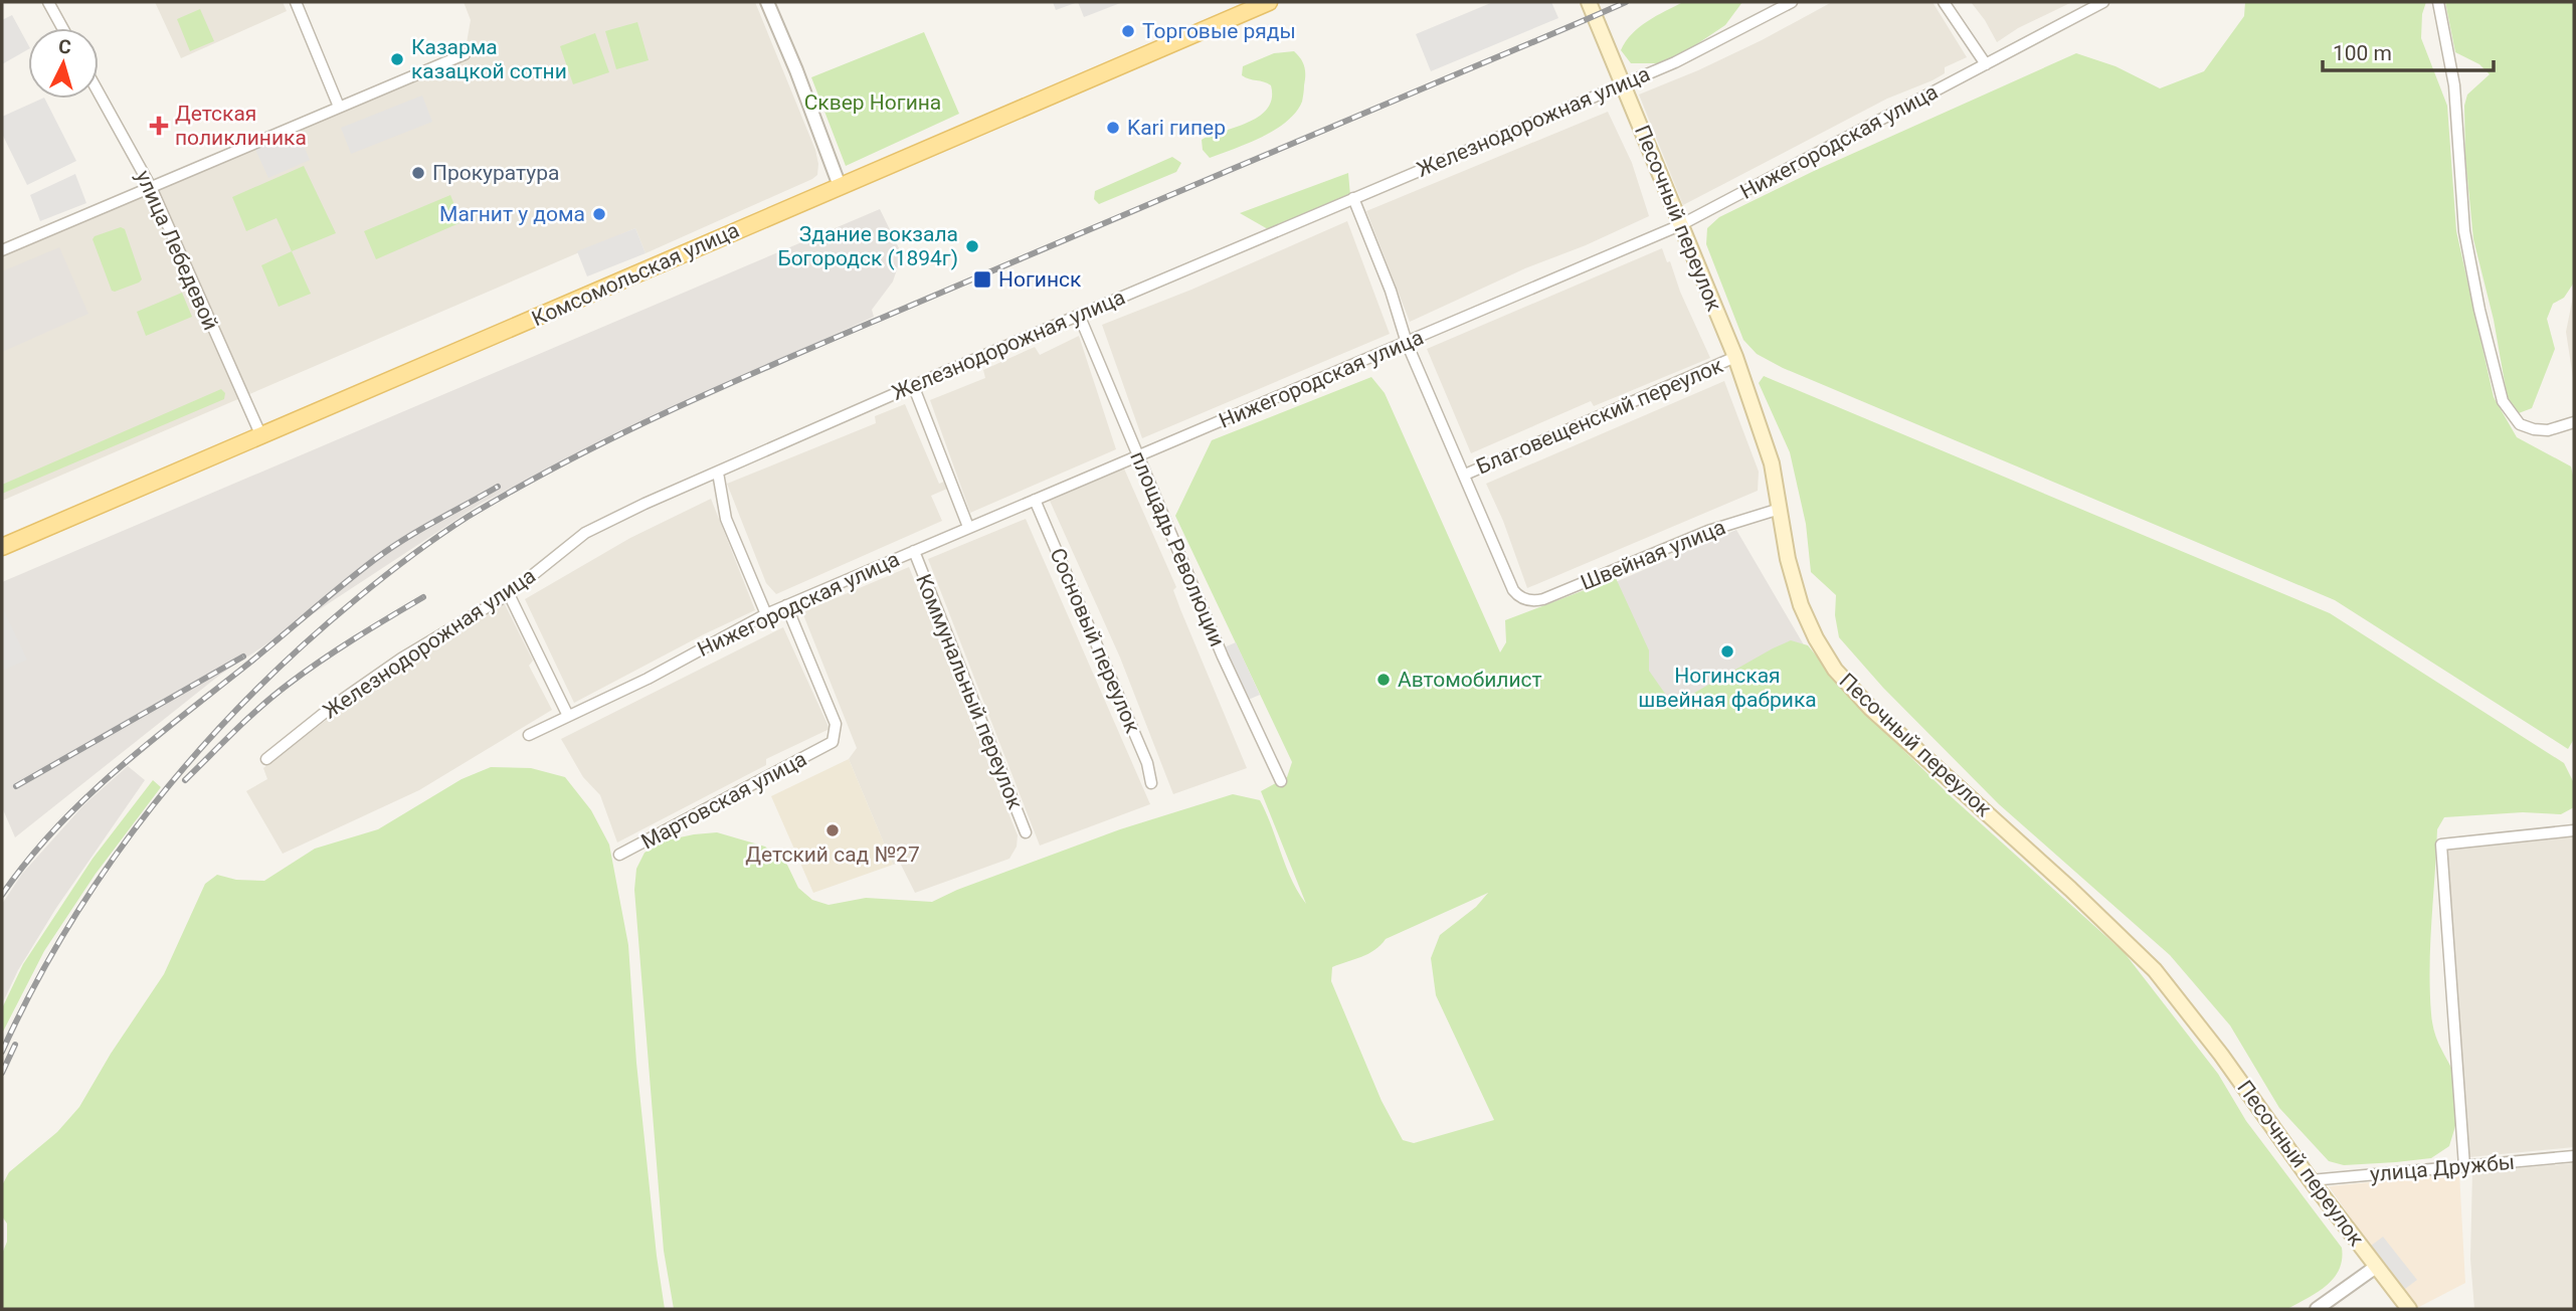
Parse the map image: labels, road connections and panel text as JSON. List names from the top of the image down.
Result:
{
  "streets": {
    "main road": ["Песочный переулок", "Комсомольская улица"],
    "street": [
      "Железнодорожная улица",
      "Нижегородская улица",
      "улица Лебедевой",
      "Благовещенский переулок",
      "площадь Революции",
      "Швейная улица",
      "Сосновый переулок",
      "Коммунальный переулок",
      "Мартовская улица",
      "улица Дружбы"
    ]
  },
  "crossings": [
    ["Железнодорожная улица", "Песочный переулок"],
    ["Железнодорожная улица", "площадь Революции"],
    ["Нижегородская улица", "Песочный переулок"],
    ["Нижегородская улица", "площадь Революции"],
    ["Нижегородская улица", "Сосновый переулок"],
    ["Нижегородская улица", "Коммунальный переулок"],
    ["Нижегородская улица", "Мартовская улица"],
    ["Песочный переулок", "Благовещенский переулок"],
    ["Песочный переулок", "Швейная улица"],
    ["Песочный переулок", "улица Дружбы"],
    ["улица Лебедевой", "Комсомольская улица"],
    ["Благовещенский переулок", "Швейная улица"]
  ],
  "parks": ["Сквер Ногина"],
  "places": {
    "other": [
      "Торговые ряды",
      "Казарма казацкой сотни",
      "Kari гипер",
      "Прокуратура",
      "Магнит у дома",
      "Здание вокзала Богородск (1894г)",
      "Ногинская швейная фабрика",
      "Автомобилист",
      "Детский сад №27"
    ],
    "health": ["Детская поликлиника"],
    "transit": ["Ногинск"]
  },
  "scale_bar": "100 m",
  "north": "top"
}
